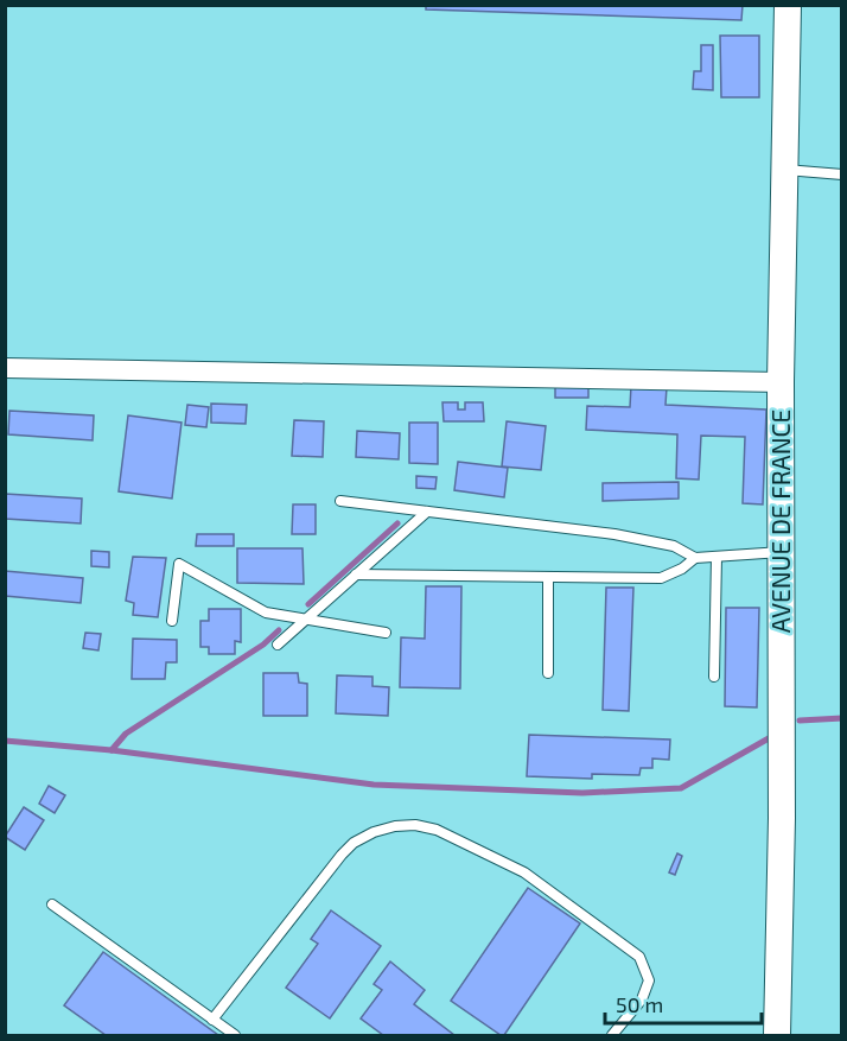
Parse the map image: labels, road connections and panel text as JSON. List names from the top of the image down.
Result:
{
  "streets": {
    "main road": ["AVENUE DE FRANCE"]
  },
  "scale_bar": "50 m"
}
